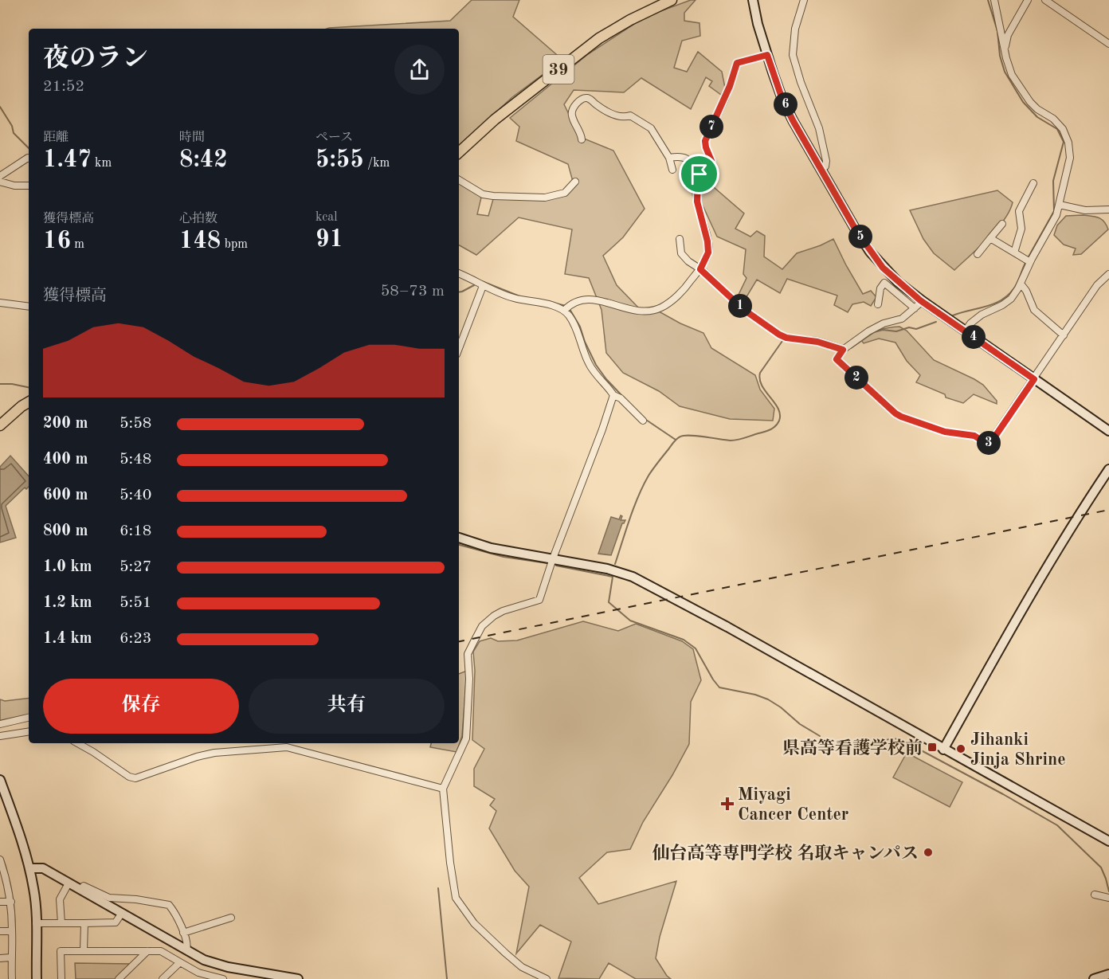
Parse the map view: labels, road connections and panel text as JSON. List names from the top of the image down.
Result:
{
  "streets": {
    "main road": ["39"]
  },
  "places": {
    "transit": ["県高等看護学校前"],
    "other": ["Jihanki Jinja Shrine", "仙台高等専門学校 名取キャンパス"],
    "health": ["Miyagi Cancer Center"]
  },
  "page": {
    "heading": ["夜のラン", "21:52"],
    "pins": [
      "6",
      "7",
      "5",
      "1",
      "4",
      "2",
      "3"
    ],
    "stats": [
      ["距離", "1.47 km"],
      ["時間", "8:42"],
      ["ペース", "5:55 /km"],
      ["獲得標高", "16 m"],
      ["心拍数", "148 bpm"],
      ["kcal", "91"]
    ],
    "chart": ["獲得標高", "58–73 m"],
    "list": [
      {
        "name": "200 m",
        "note": "5:58"
      },
      {
        "name": "400 m",
        "note": "5:48"
      },
      {
        "name": "600 m",
        "note": "5:40"
      },
      {
        "name": "800 m",
        "note": "6:18"
      },
      {
        "name": "1.0 km",
        "note": "5:27"
      },
      {
        "name": "1.2 km",
        "note": "5:51"
      },
      {
        "name": "1.4 km",
        "note": "6:23"
      }
    ],
    "buttons": ["保存", "共有"]
  }
}
